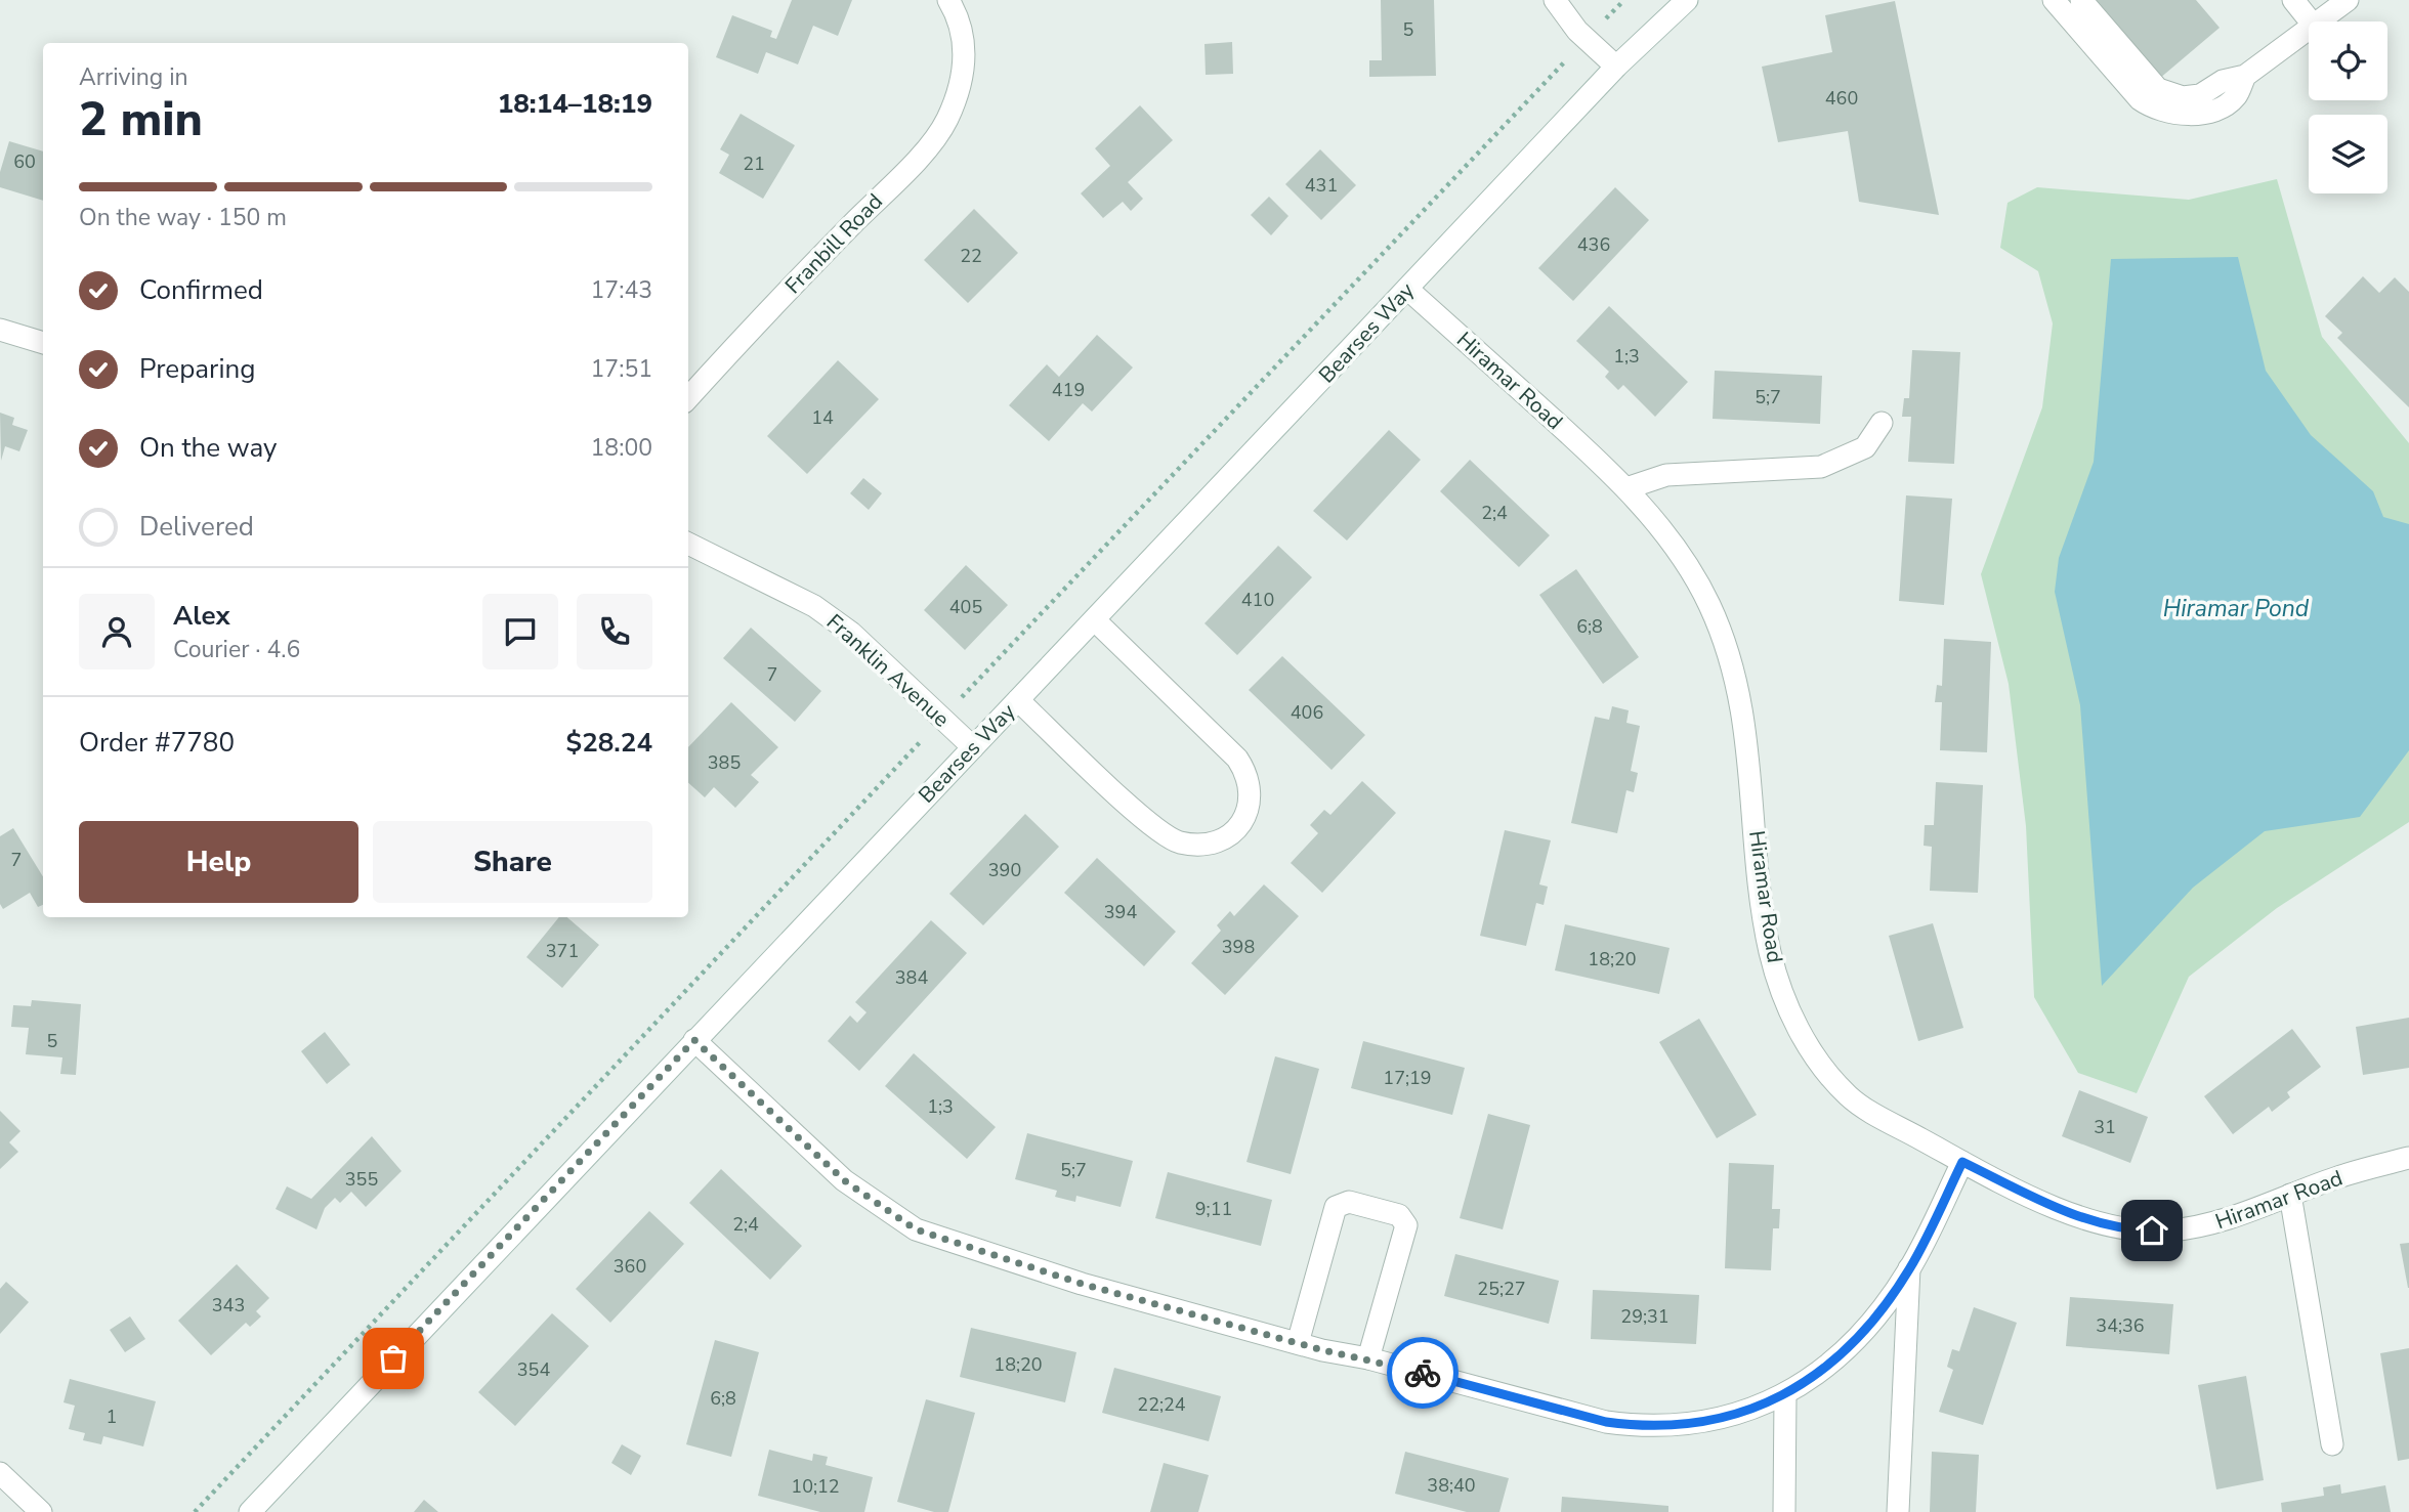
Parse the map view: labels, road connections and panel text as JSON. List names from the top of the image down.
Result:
{
  "streets": {
    "street": [
      "Franbill Road",
      "Bearses Way",
      "Hiramar Road",
      "Franklin Avenue"
    ]
  },
  "crossings": [
    ["Bearses Way", "Hiramar Road"],
    ["Bearses Way", "Franklin Avenue"]
  ],
  "water": ["Hiramar Pond"],
  "house_numbers": [
    "5",
    "460",
    "60",
    "21",
    "431",
    "436",
    "22",
    "1;3",
    "419",
    "5;7",
    "14",
    "2;4",
    "410",
    "405",
    "6;8",
    "7",
    "406",
    "385",
    "7",
    "390",
    "394",
    "398",
    "371",
    "18;20",
    "384",
    "5",
    "17;19",
    "1;3",
    "31",
    "5;7",
    "355",
    "9;11",
    "2;4",
    "360",
    "25;27",
    "343",
    "29;31",
    "34;36",
    "18;20",
    "354",
    "6;8",
    "22;24",
    "1",
    "38;40",
    "10;12"
  ],
  "page": {
    "heading": ["2 min", "Arriving in", "18:14–18:19"],
    "panel": [
      "Alex",
      "Courier · 4.6",
      "Order #7780",
      "$28.24"
    ],
    "bar": "On the way · 150 m",
    "list": [
      ["Confirmed", "17:43"],
      ["Preparing", "17:51"],
      ["On the way", "18:00"],
      "Delivered"
    ],
    "buttons": ["Help", "Share"]
  }
}
